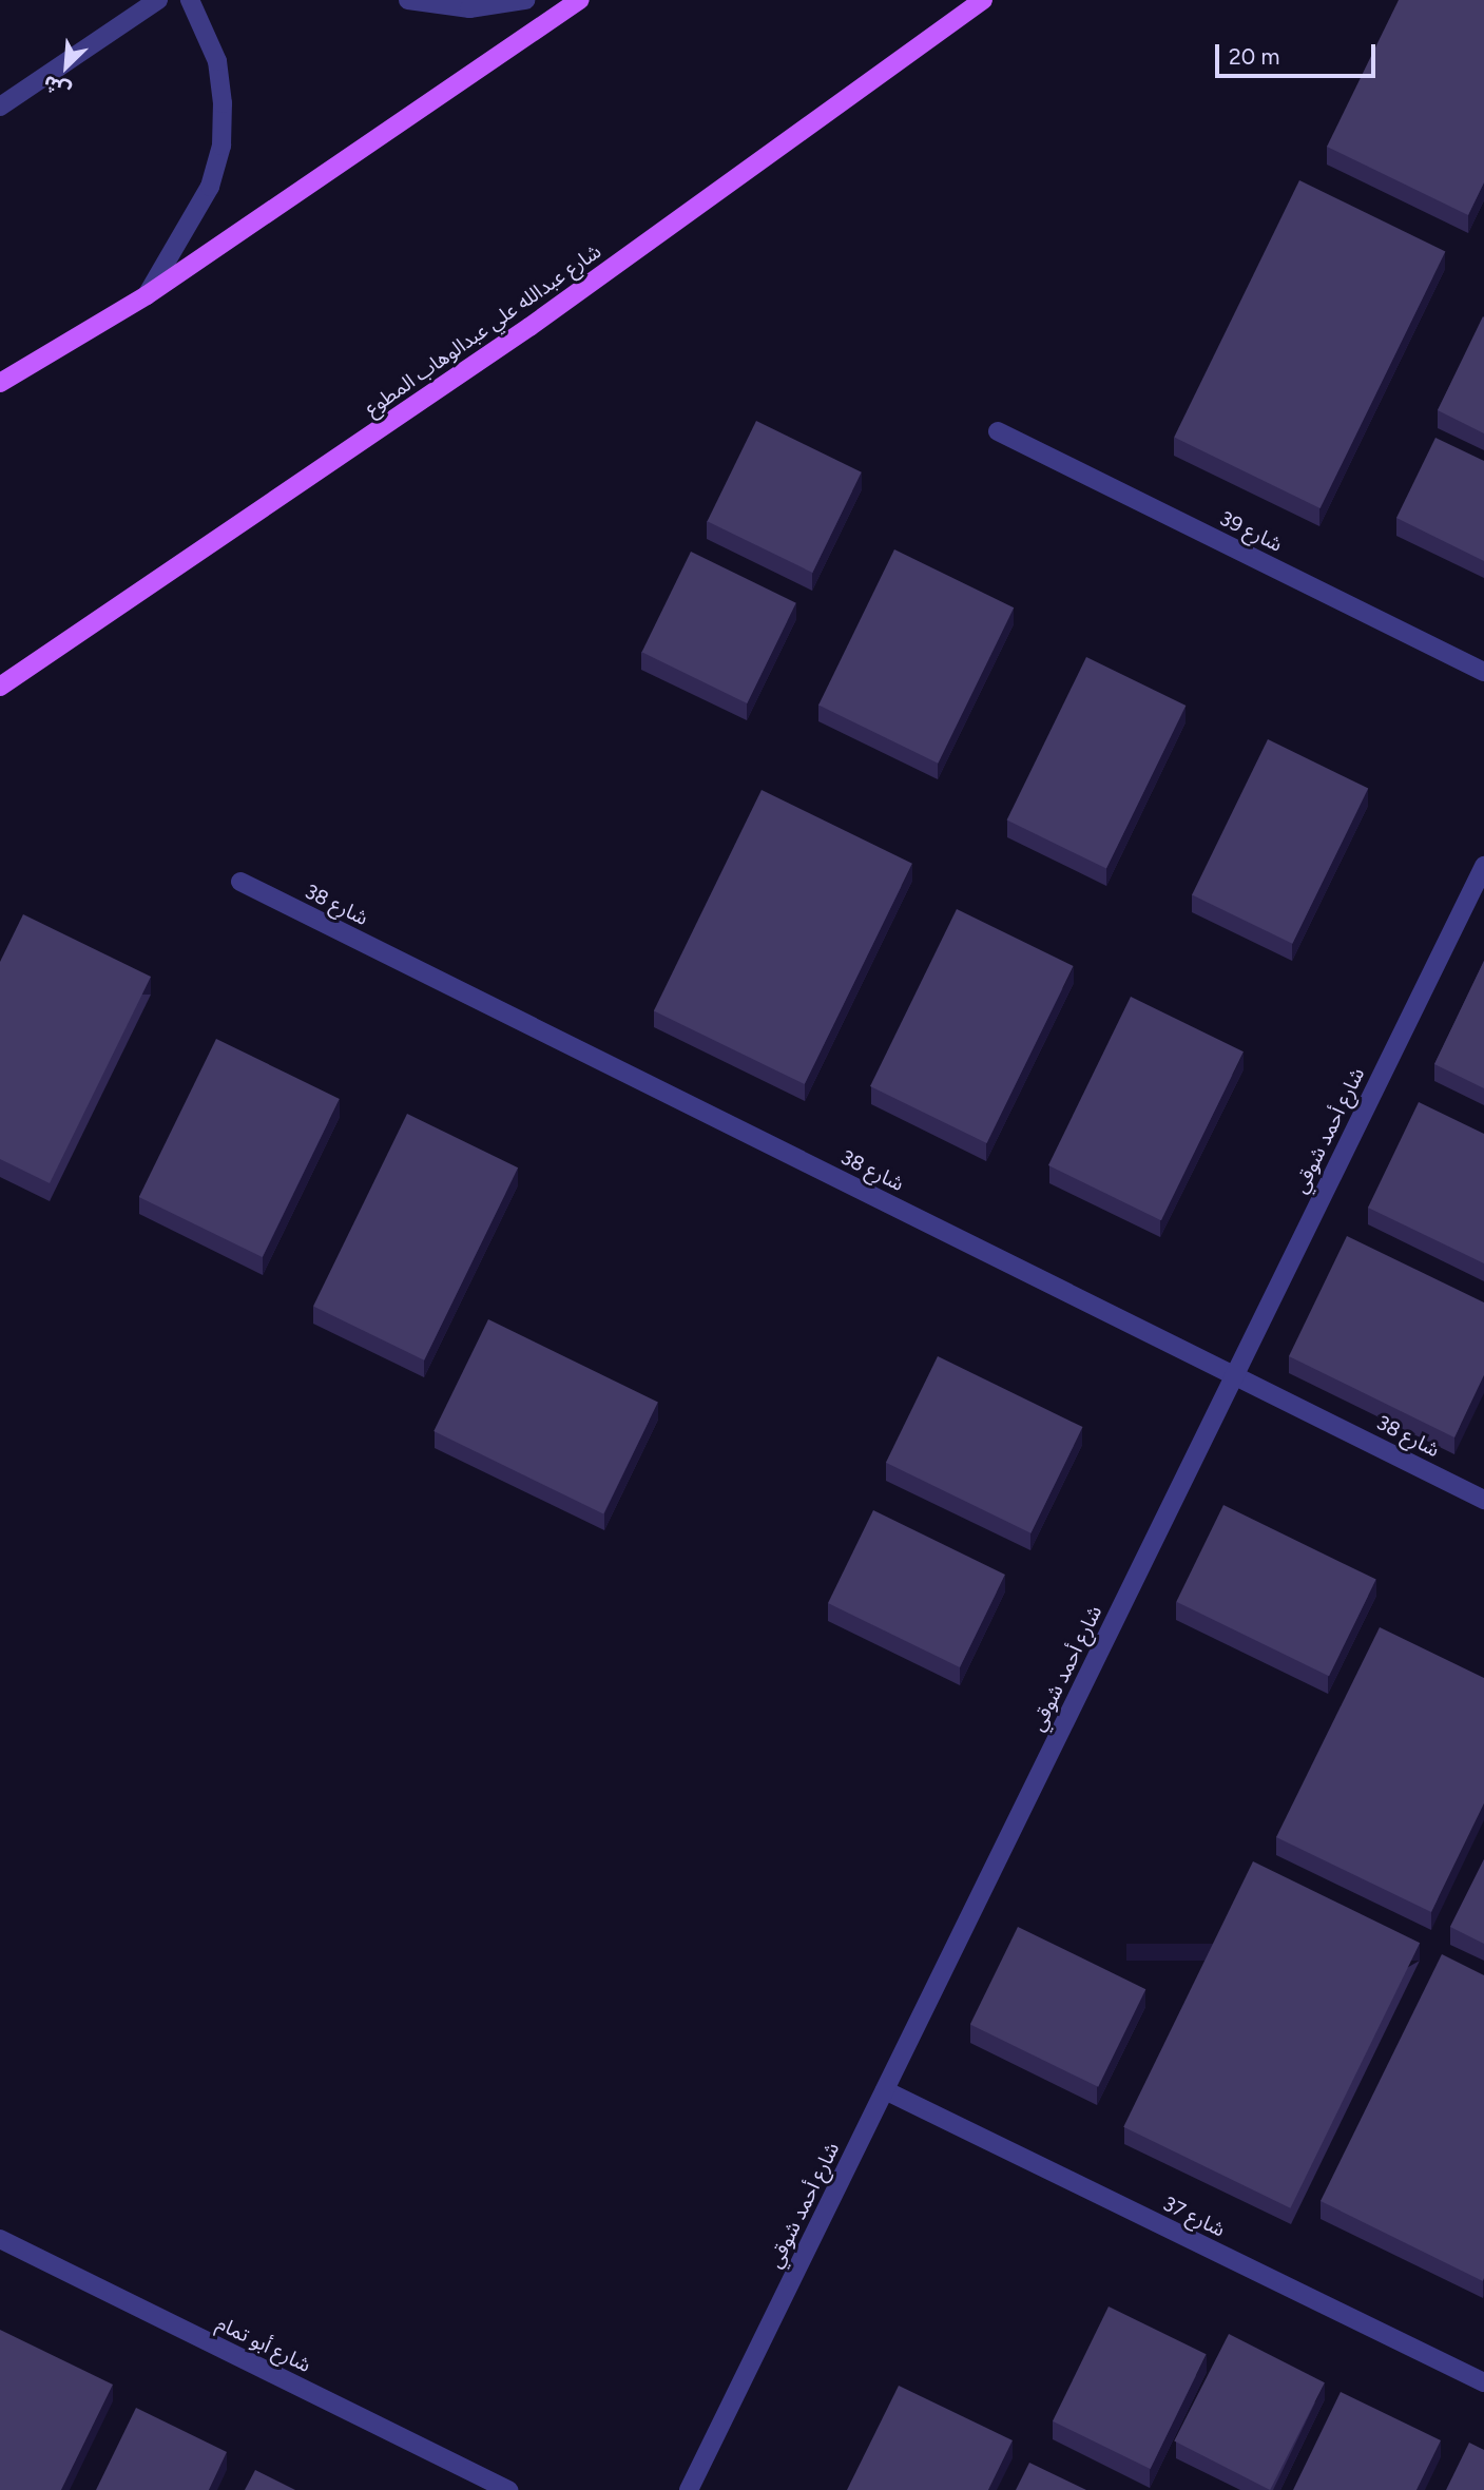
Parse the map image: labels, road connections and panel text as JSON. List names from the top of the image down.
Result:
{
  "streets": {
    "main road": ["شارع عبدالله علي عبدالوهاب المطوع"],
    "street": [
      "شارع 39",
      "شارع 38",
      "شارع أحمد شوقي",
      "شارع 37",
      "شارع أبو تمام"
    ]
  },
  "crossings": [
    ["شارع 38", "شارع أحمد شوقي"],
    ["شارع أحمد شوقي", "شارع 37"]
  ],
  "scale_bar": "20 m",
  "north": "bottom left"
}
